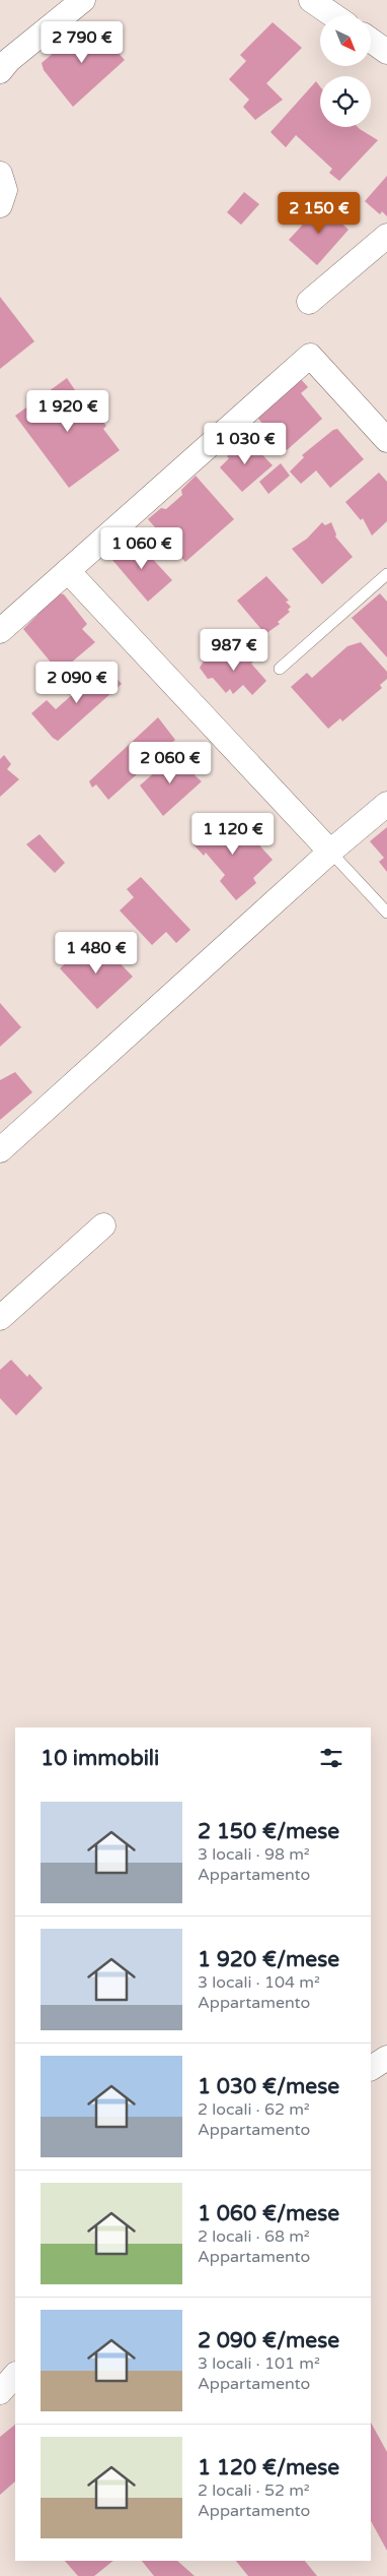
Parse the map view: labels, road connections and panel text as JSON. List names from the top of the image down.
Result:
{
  "north": "bottom right",
  "page": {
    "price": [
      "2 790 €",
      "2 150 €",
      "1 920 €",
      "1 030 €",
      "1 060 €",
      "987 €",
      "2 090 €",
      "2 060 €",
      "1 120 €",
      "1 480 €"
    ],
    "heading": "10 immobili",
    "list": [
      {
        "name": "2 150 €/mese",
        "note": "3 locali · 98 m² · Appartamento"
      },
      {
        "name": "1 920 €/mese",
        "note": "3 locali · 104 m² · Appartamento"
      },
      {
        "name": "1 030 €/mese",
        "note": "2 locali · 62 m² · Appartamento"
      },
      {
        "name": "1 060 €/mese",
        "note": "2 locali · 68 m² · Appartamento"
      },
      {
        "name": "2 090 €/mese",
        "note": "3 locali · 101 m² · Appartamento"
      },
      {
        "name": "1 120 €/mese",
        "note": "2 locali · 52 m² · Appartamento"
      }
    ]
  }
}
